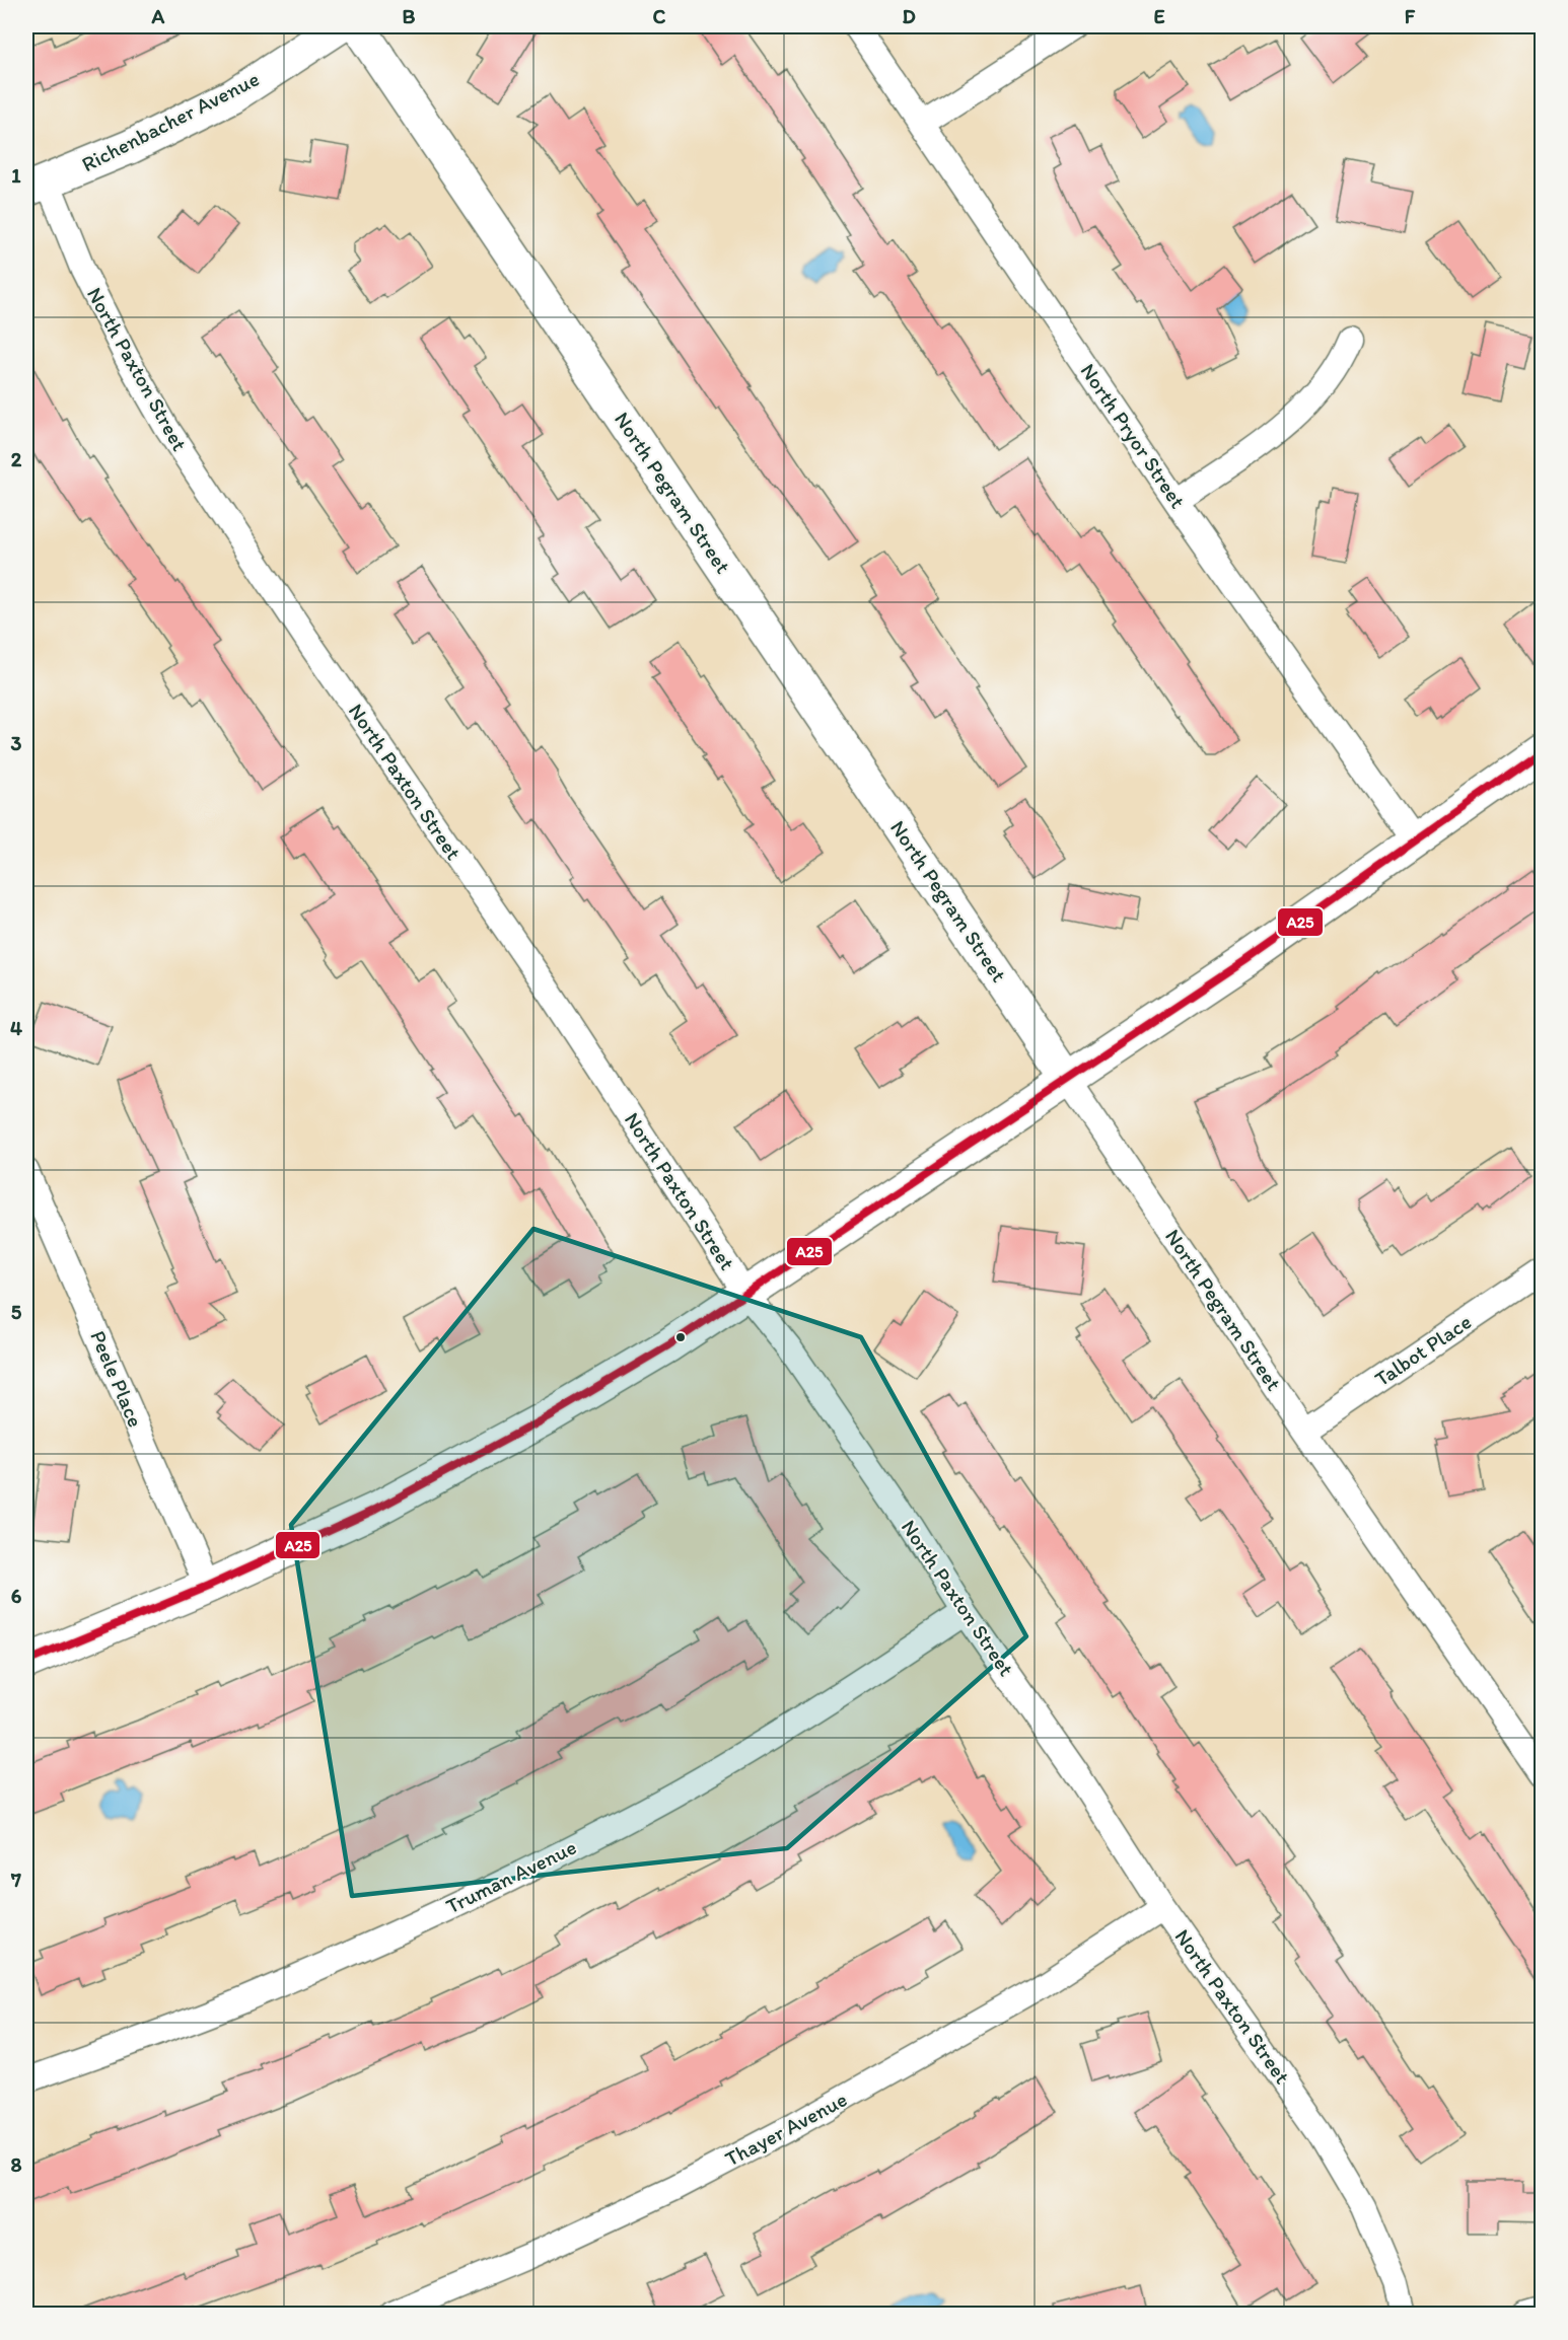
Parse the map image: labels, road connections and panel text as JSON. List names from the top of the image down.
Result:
{
  "streets": {
    "street": [
      "Richenbacher Avenue",
      "North Paxton Street",
      "North Pryor Street",
      "North Pegram Street",
      "Talbot Place",
      "Peele Place",
      "Truman Avenue",
      "Thayer Avenue"
    ]
  },
  "crossings": [
    ["Richenbacher Avenue", "North Paxton Street"],
    ["North Paxton Street", "Truman Avenue"],
    ["North Paxton Street", "Thayer Avenue"],
    ["North Pegram Street", "Talbot Place"]
  ],
  "lines": ["transit line A25"],
  "grid": {
    "columns": [
      "A",
      "B",
      "C",
      "D",
      "E",
      "F"
    ],
    "rows": [
      "1",
      "2",
      "3",
      "4",
      "5",
      "6",
      "7",
      "8"
    ]
  }
}
